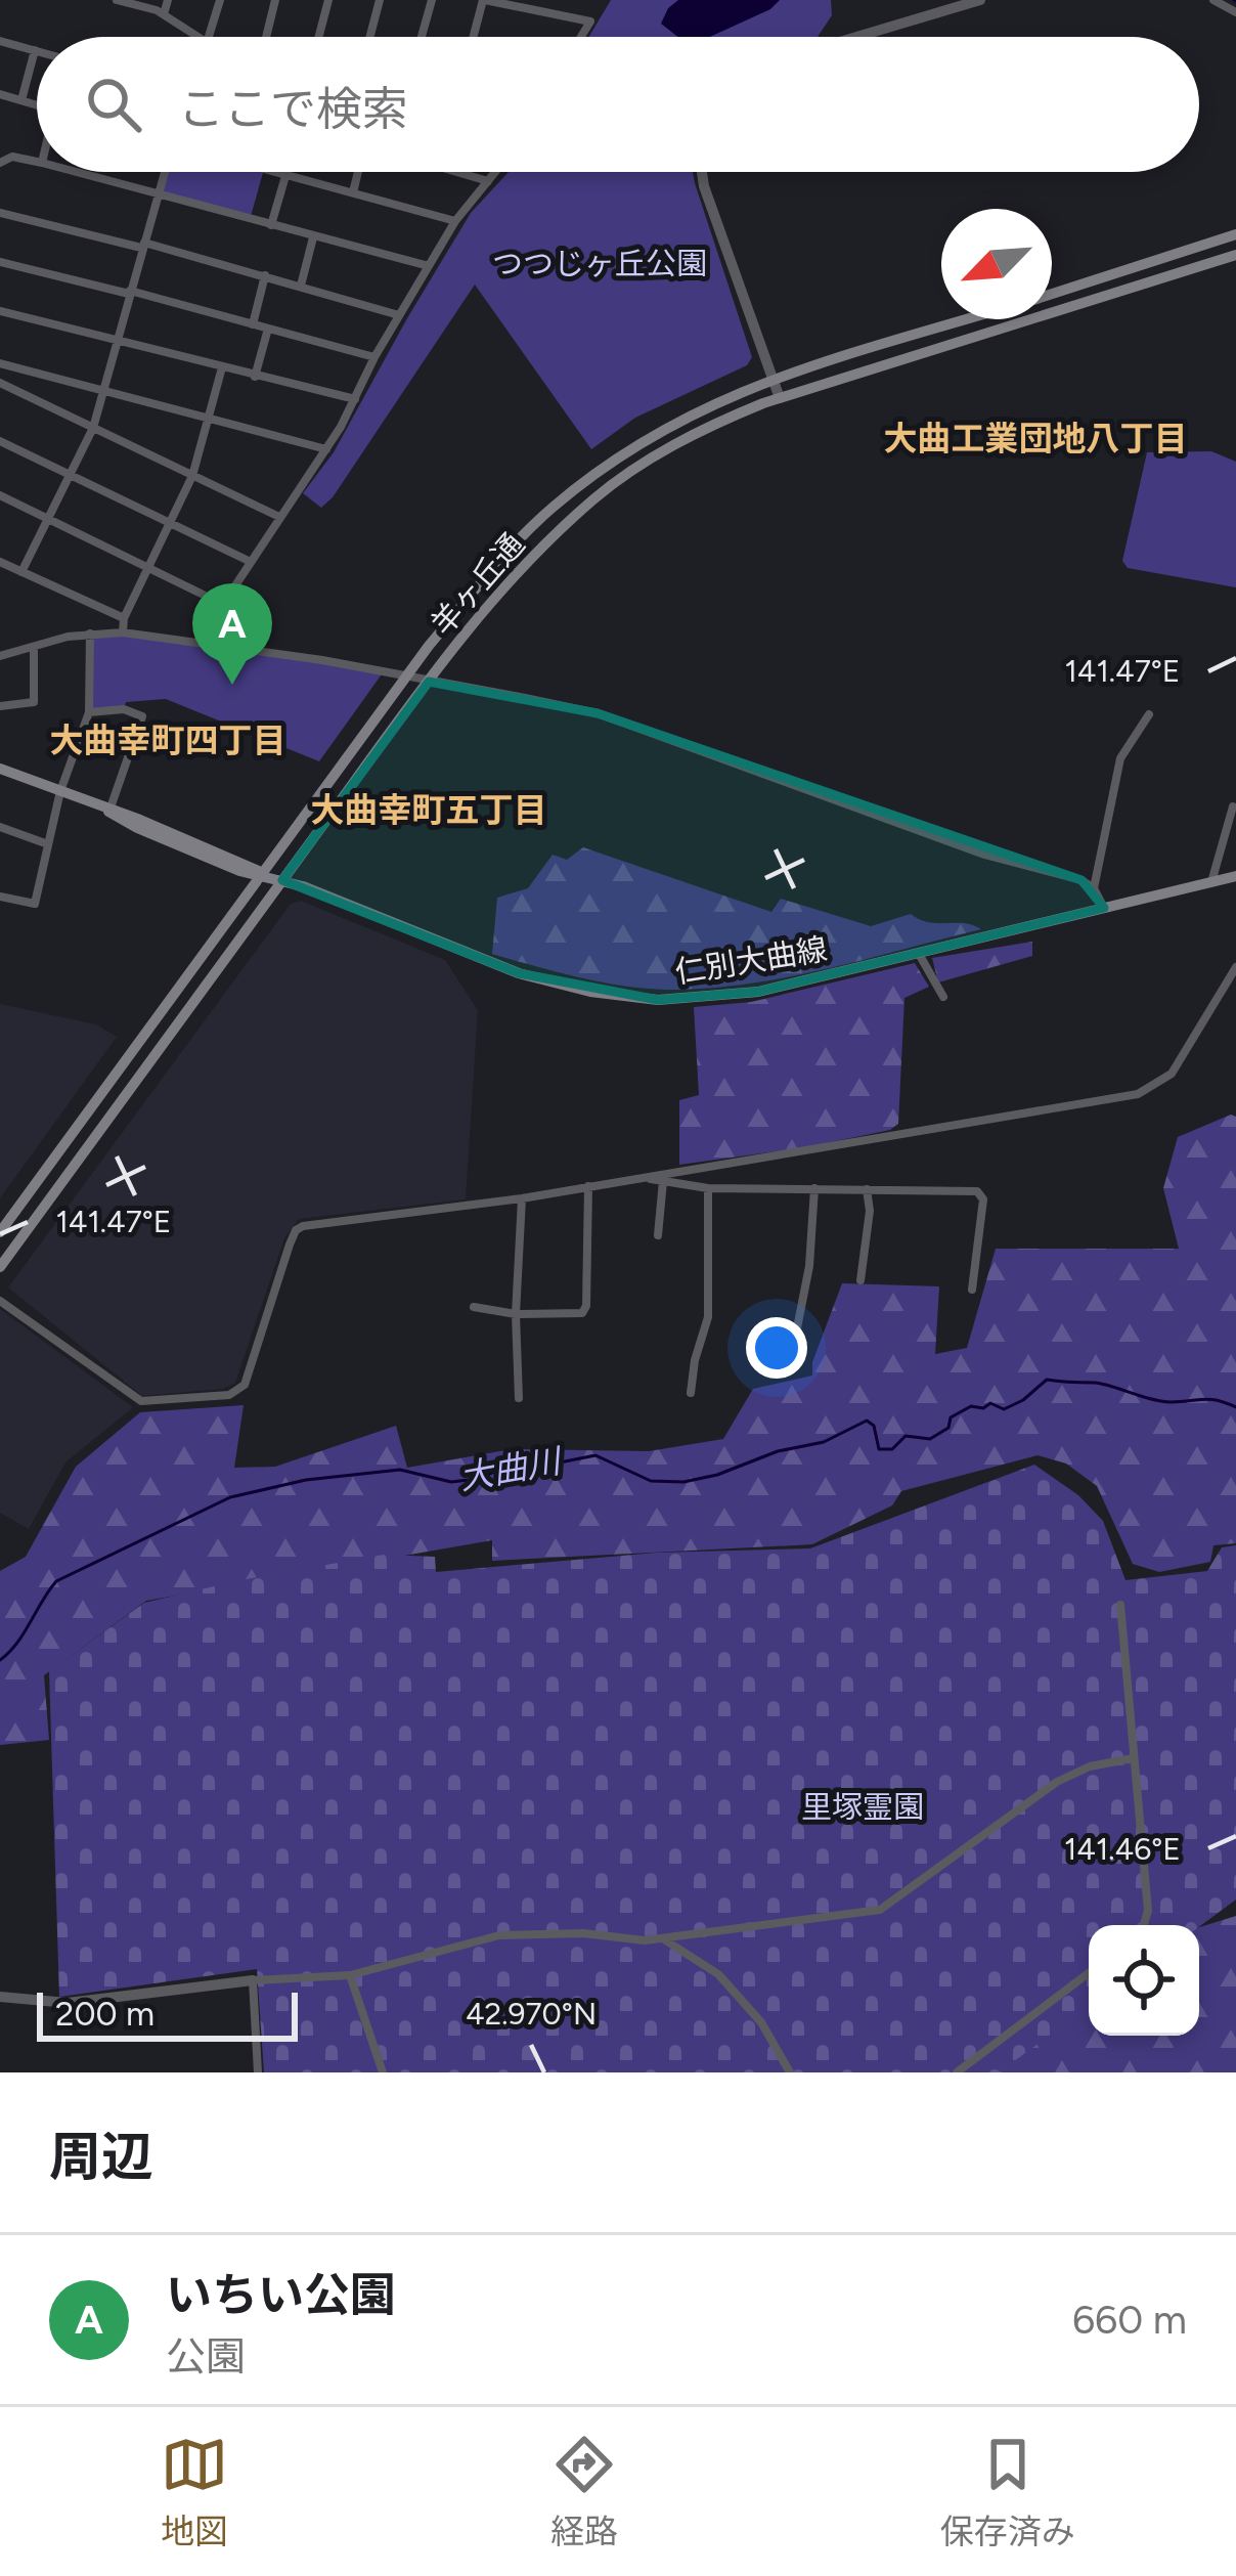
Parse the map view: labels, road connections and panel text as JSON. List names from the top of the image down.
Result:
{
  "streets": {
    "main road": ["羊ヶ丘通", "仁別大曲線"]
  },
  "crossings": [
    ["羊ヶ丘通", "仁別大曲線"]
  ],
  "districts": ["大曲工業団地八丁目", "大曲幸町四丁目", "大曲幸町五丁目"],
  "water": ["大曲川"],
  "parks": ["つつじヶ丘公園", "里塚霊園"],
  "scale_bar": "200 m",
  "north": "bottom left",
  "page": {
    "search": "ここで検索",
    "pins": "A",
    "scale": "200 m",
    "heading": "周辺",
    "list": [
      {
        "mark": "A",
        "name": "いちい公園",
        "note": "公園",
        "value": "660 m"
      }
    ],
    "nav": ["地図", "経路", "保存済み"]
  },
  "coordinates": ["141.47°E", "141.46°E", "42.970°N"]
}
